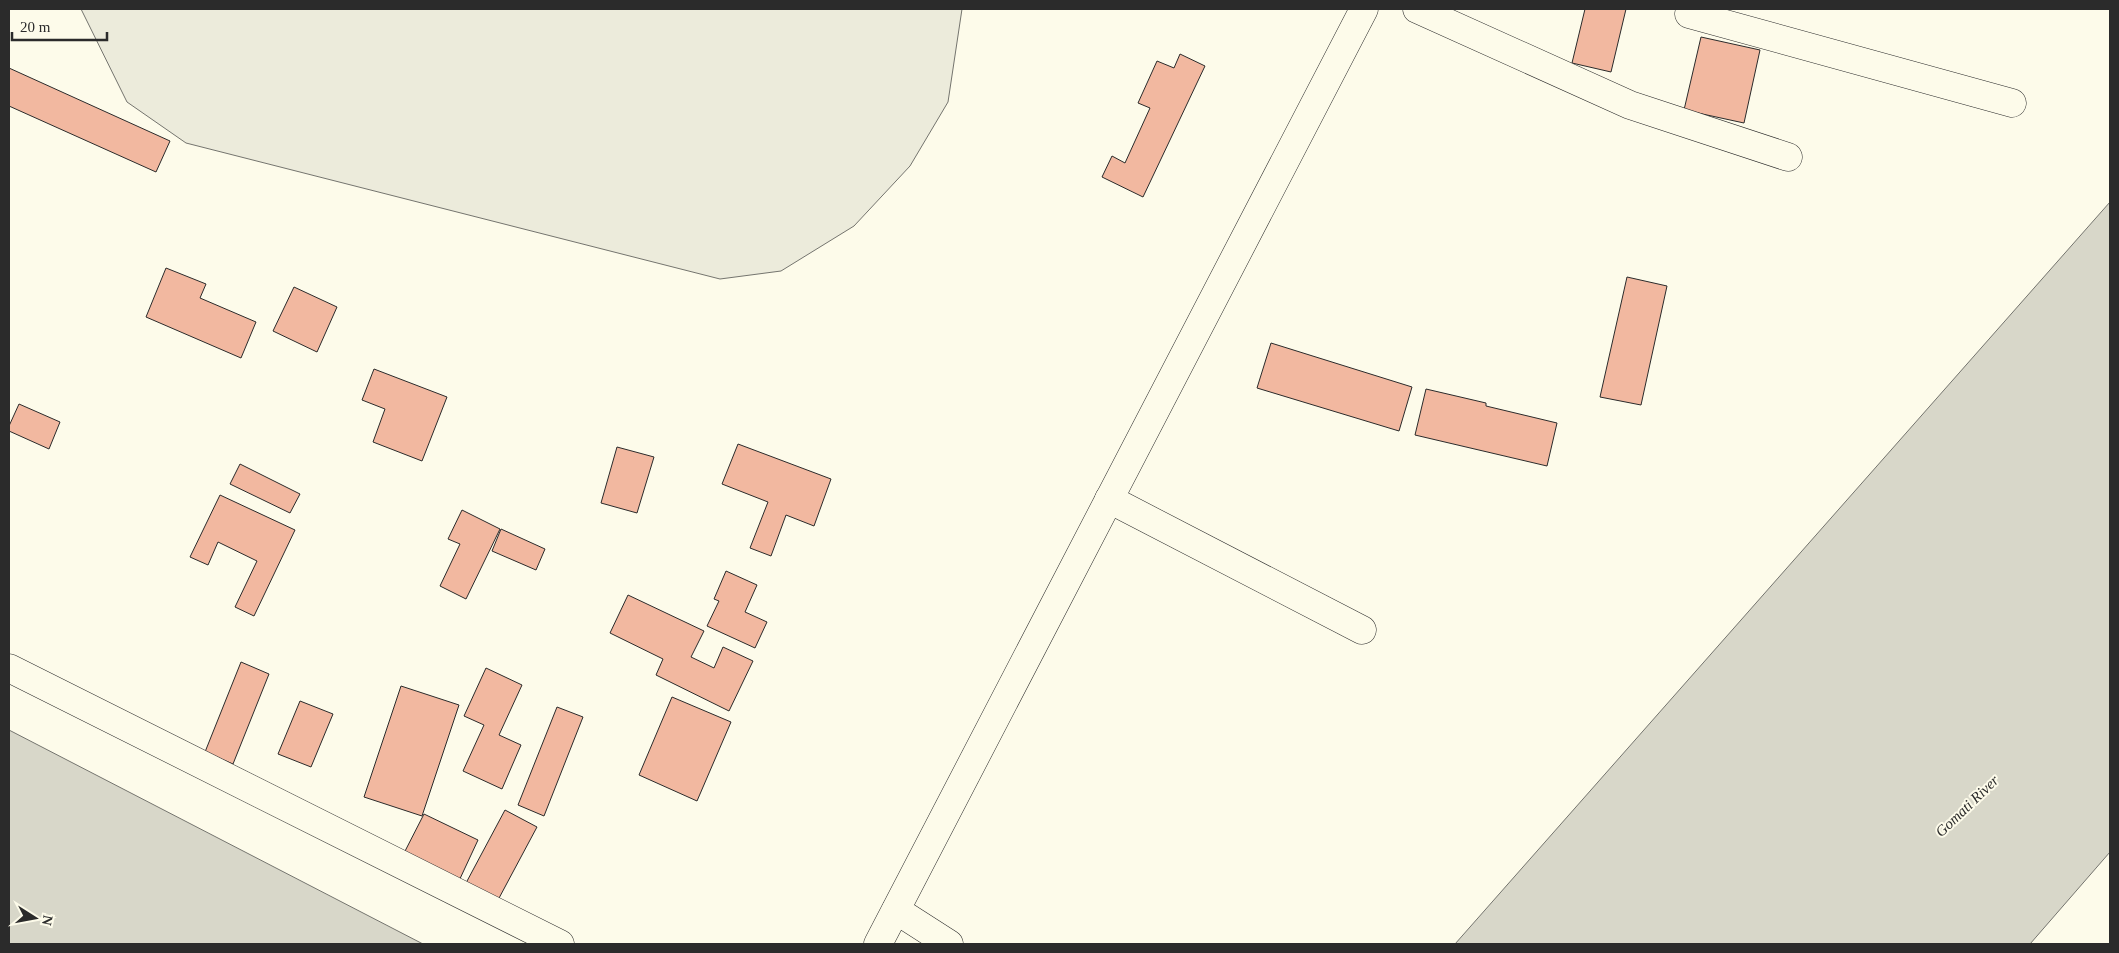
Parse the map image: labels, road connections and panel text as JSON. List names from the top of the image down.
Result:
{
  "water": ["Gomati River"],
  "scale_bar": "20 m",
  "north": "right"
}
